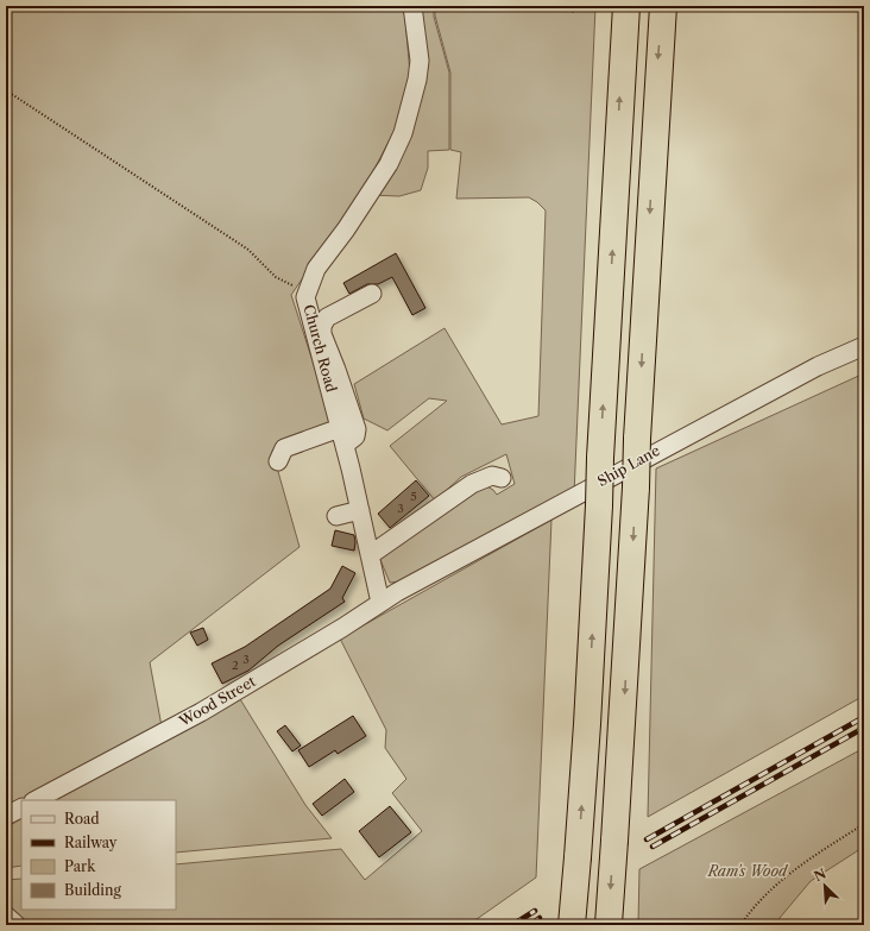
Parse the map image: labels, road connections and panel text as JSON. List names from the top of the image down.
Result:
{
  "streets": {
    "street": ["Church Road", "Ship Lane", "Wood Street"]
  },
  "crossings": [
    ["Church Road", "Wood Street"],
    ["Ship Lane", "Wood Street"]
  ],
  "parks": ["Ram's Wood"],
  "house_numbers": [
    "5",
    "3",
    "3",
    "2"
  ],
  "legend": [
    "Road",
    "Railway",
    "Park",
    "Building"
  ],
  "north": "top left"
}
